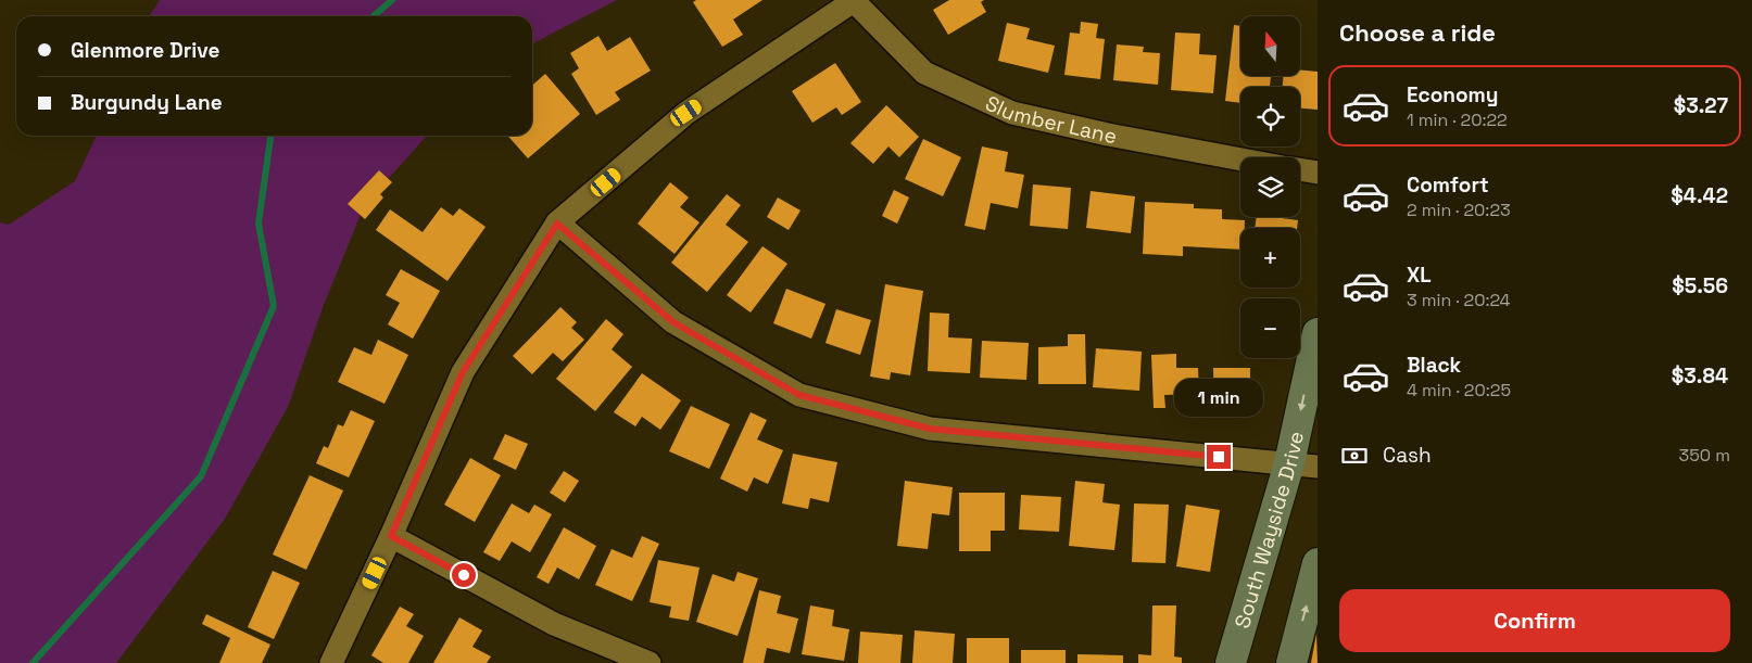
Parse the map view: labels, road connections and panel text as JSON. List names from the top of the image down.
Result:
{
  "streets": {
    "main road": ["South Wayside Drive"],
    "street": ["Slumber Lane"]
  },
  "one_way": ["South Wayside Drive"],
  "north": "top",
  "page": {
    "heading": "Choose a ride",
    "map_buttons": ["+", "−"],
    "banner": ["Glenmore Drive", "Burgundy Lane"],
    "list": [
      {
        "name": "Economy",
        "note": "1 min · 20:22",
        "value": "$3.27"
      },
      {
        "name": "Comfort",
        "note": "2 min · 20:23",
        "value": "$4.42"
      },
      {
        "name": "XL",
        "note": "3 min · 20:24",
        "value": "$5.56"
      },
      {
        "name": "Black",
        "note": "4 min · 20:25",
        "value": "$3.84"
      }
    ],
    "bubble": "1 min",
    "pay": ["Cash", "350 m"],
    "buttons": "Confirm"
  }
}
